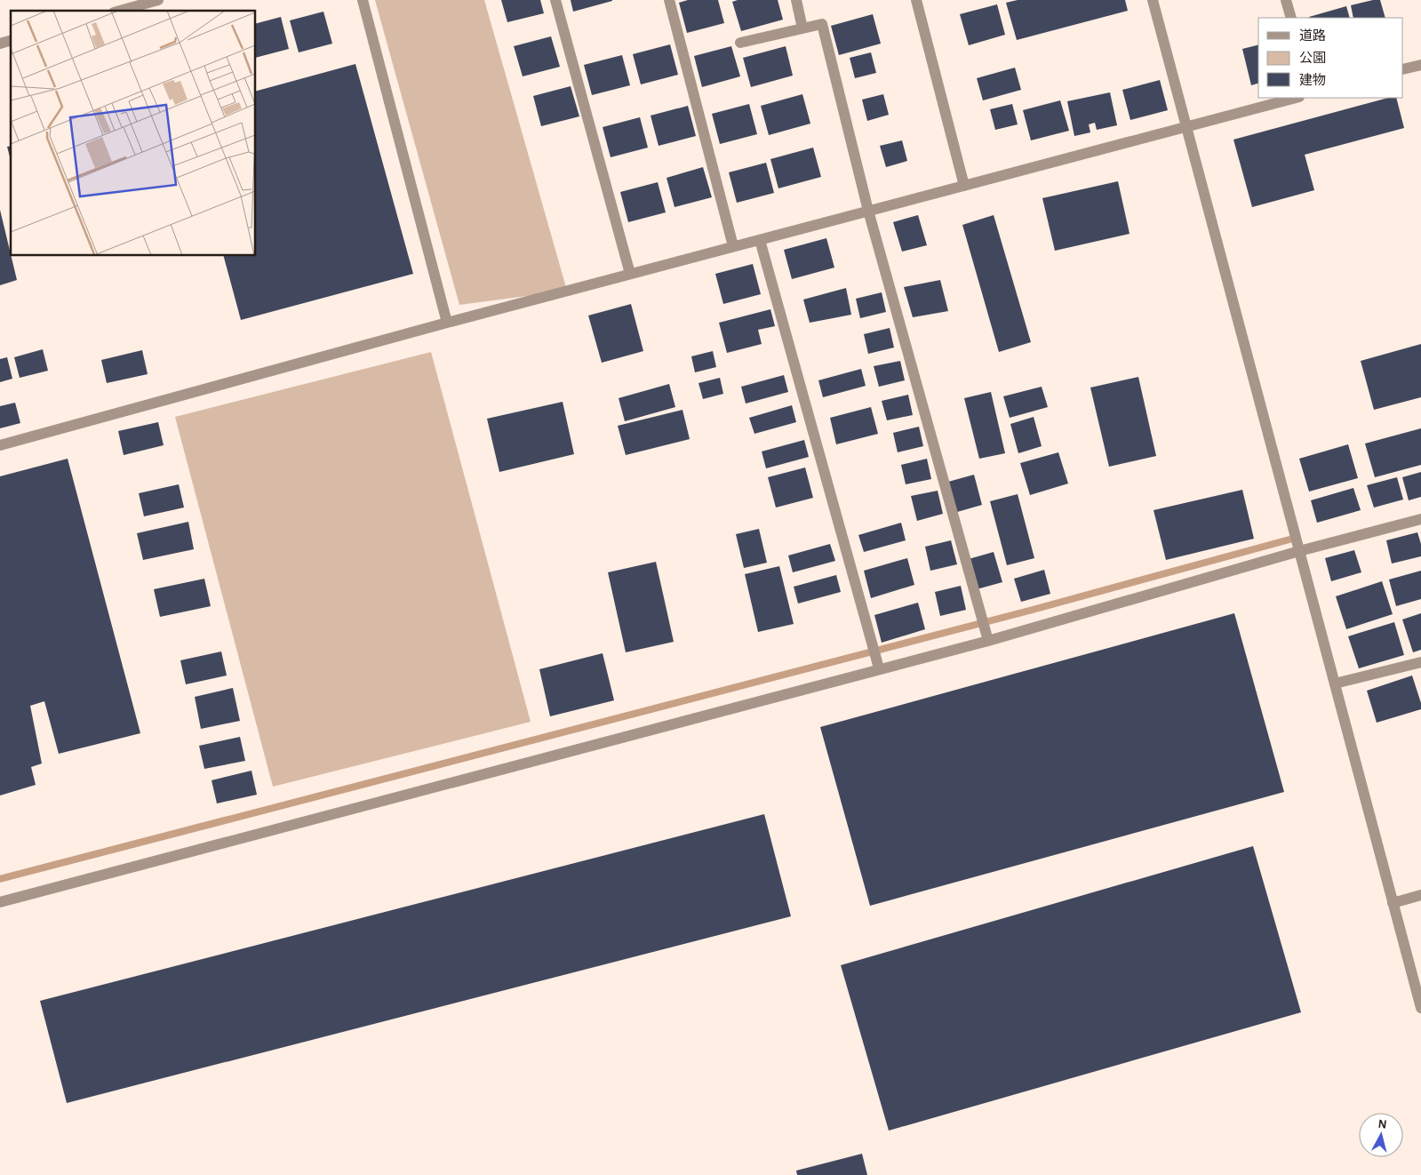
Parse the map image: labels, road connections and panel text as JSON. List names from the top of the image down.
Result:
{
  "legend": ["道路", "公園", "建物"],
  "north": "top"
}
